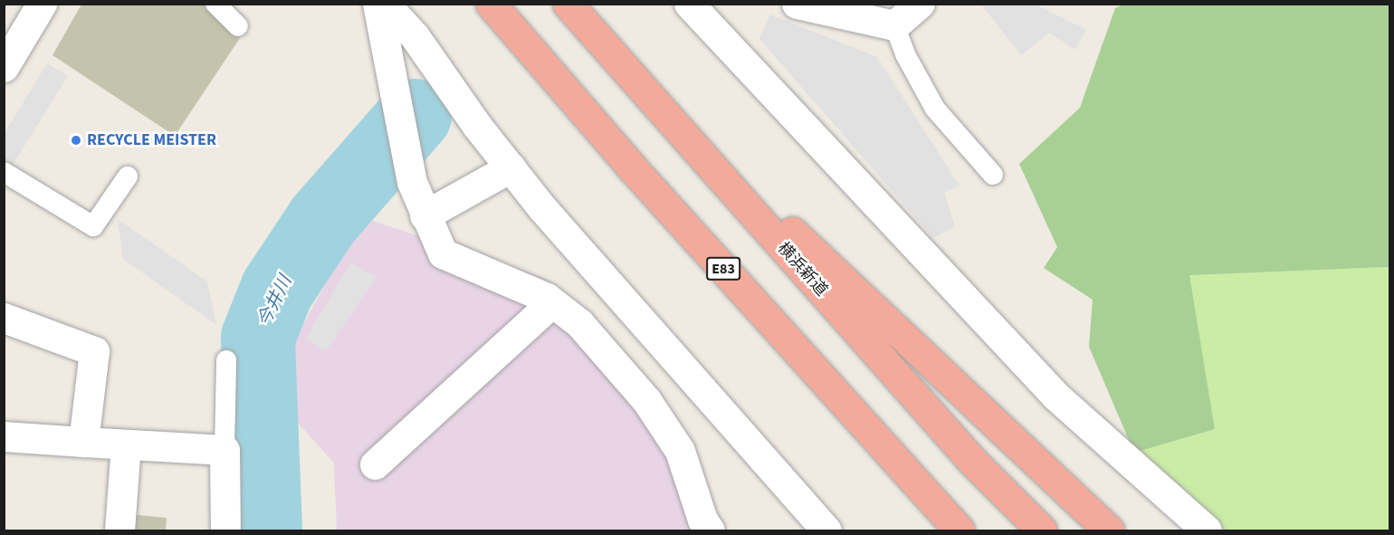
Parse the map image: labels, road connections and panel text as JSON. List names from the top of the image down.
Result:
{
  "streets": {
    "highway": ["E83", "横浜新道"]
  },
  "water": ["今井川"],
  "places": ["RECYCLE MEISTER"]
}
